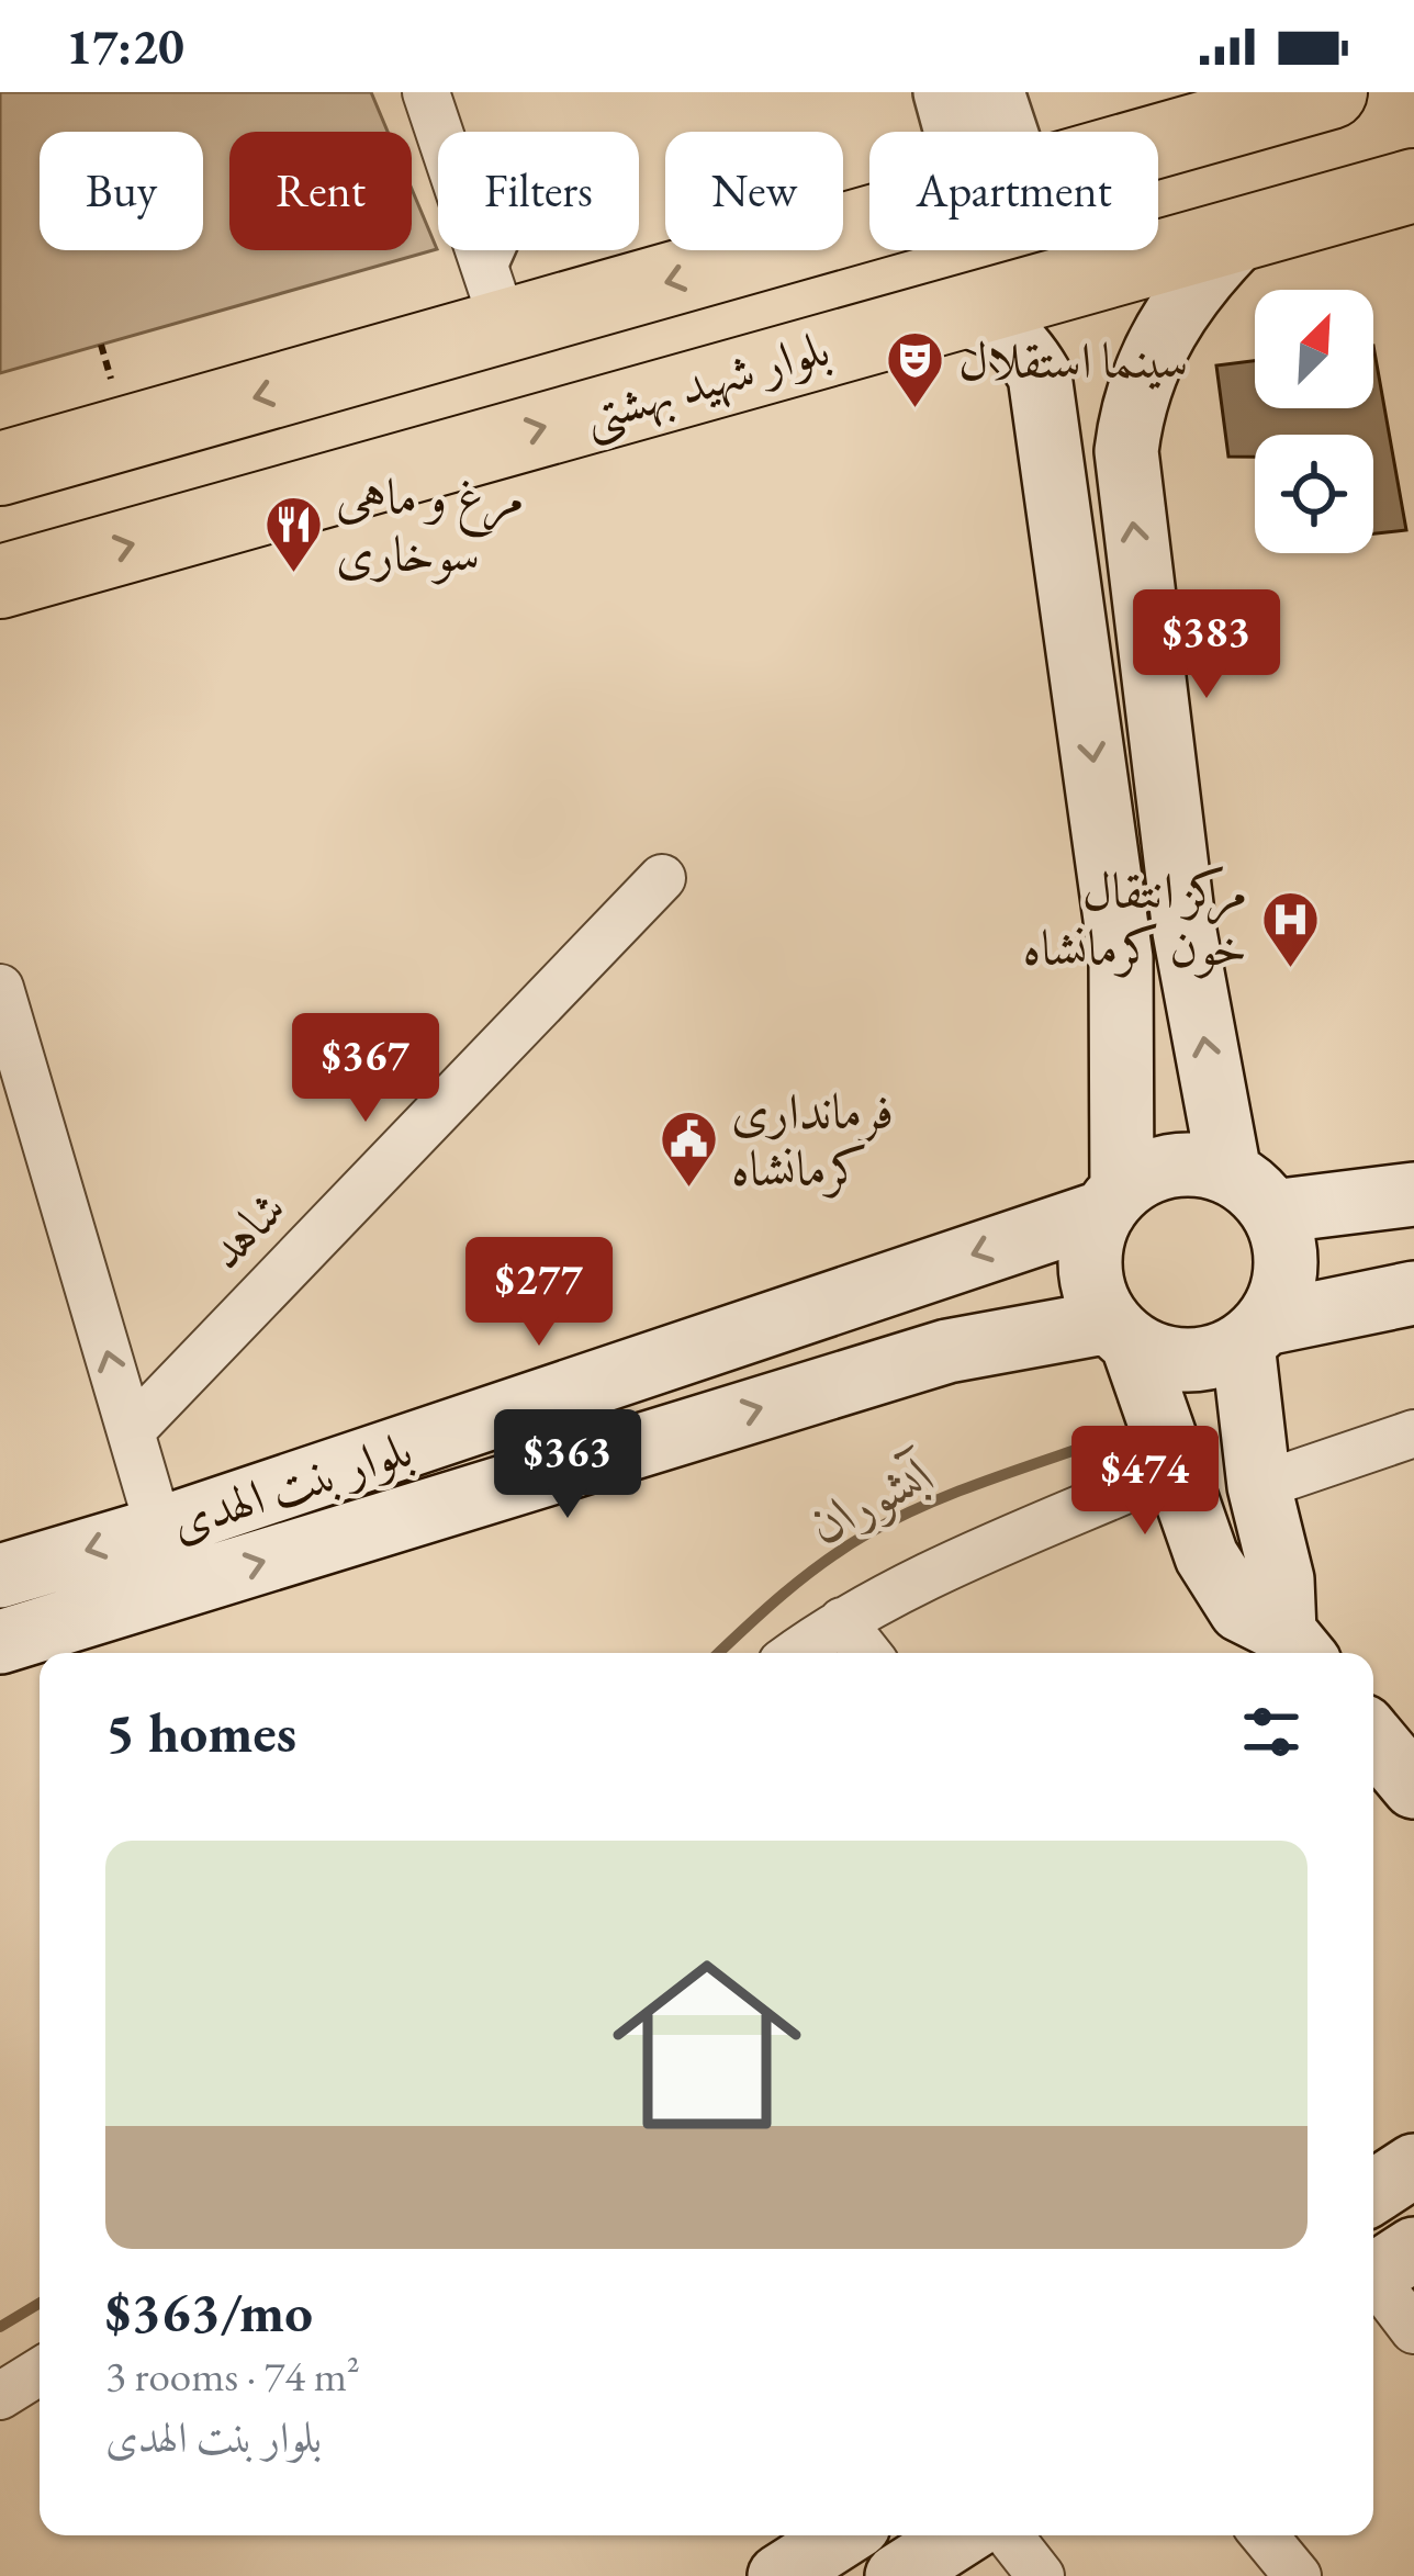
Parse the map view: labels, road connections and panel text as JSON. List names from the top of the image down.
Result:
{
  "streets": {
    "main road": ["بلوار شهید بهشتی", "بلوار بنت الهدی"],
    "street": ["شاهد"]
  },
  "water": ["آبشوران"],
  "places": {
    "theatre": ["سینما استقلال"],
    "restaurant": ["مرغ و ماهی سوخاری"],
    "hospital": ["مرکز انتقال خون کرمانشاه"],
    "public building": ["فرمانداری کرمانشاه"]
  },
  "north": "top right",
  "page": {
    "status": "17:20",
    "chip": [
      "Buy",
      "Rent",
      "Filters",
      "New",
      "Apartment"
    ],
    "price": [
      "$383",
      "$367",
      "$277",
      "$363",
      "$474"
    ],
    "heading": "5 homes",
    "list": [
      {
        "name": "$363/mo",
        "note": "3 rooms · 74 m² · بلوار بنت الهدی"
      }
    ]
  }
}
